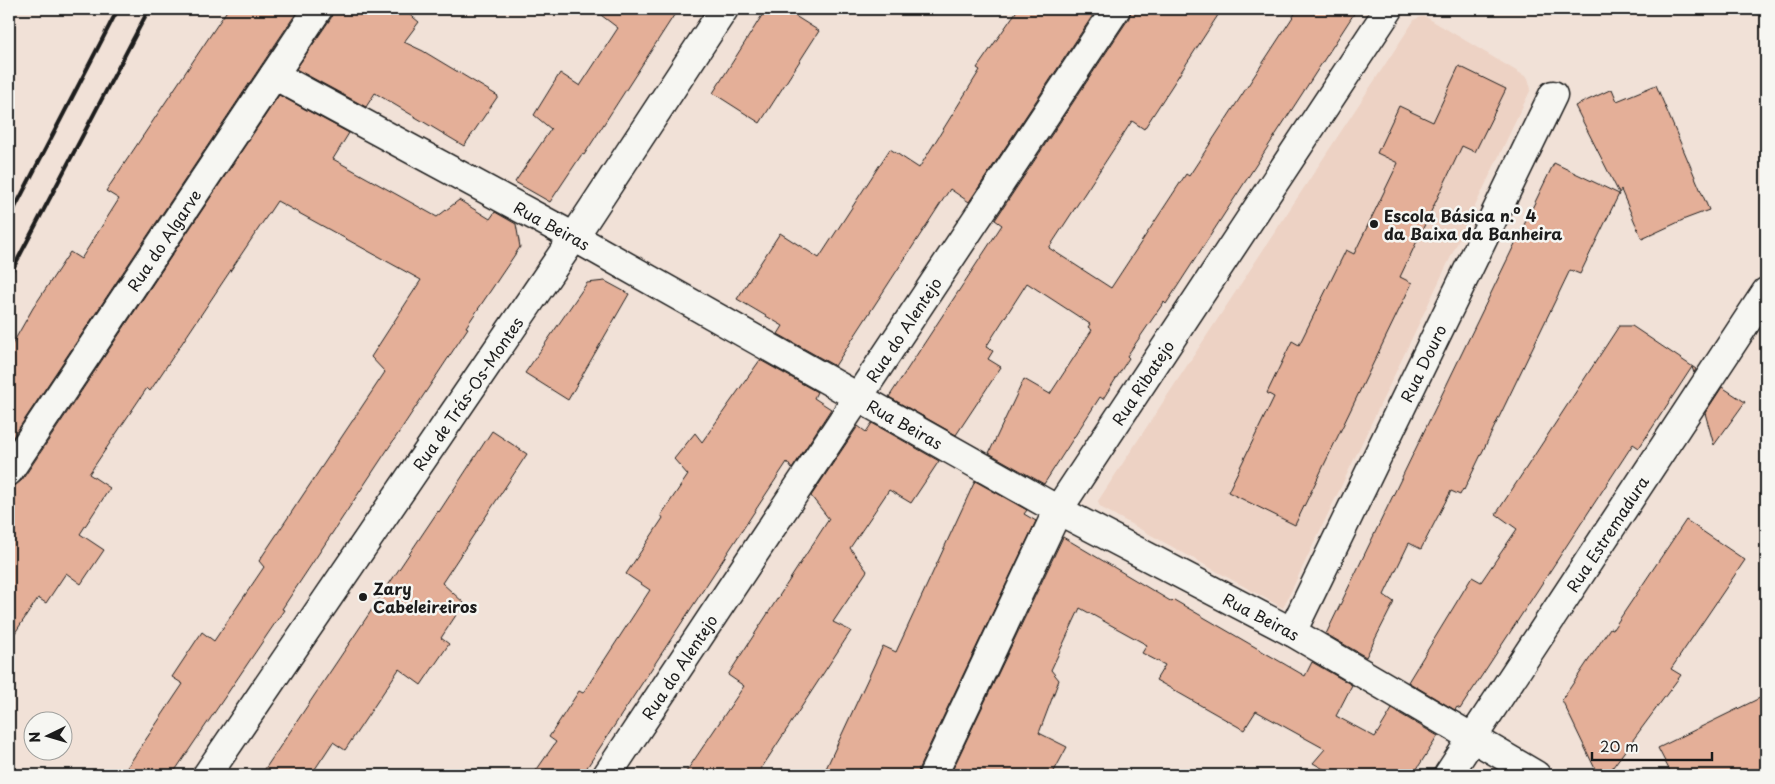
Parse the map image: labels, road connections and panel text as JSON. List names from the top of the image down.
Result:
{
  "streets": {
    "street": [
      "Rua Beiras",
      "Rua do Algarve",
      "Rua do Alentejo",
      "Rua Douro",
      "Rua Ribatejo",
      "Rua de Trás-Os-Montes",
      "Rua Estremadura"
    ]
  },
  "crossings": [
    ["Rua Beiras", "Rua do Algarve"],
    ["Rua Beiras", "Rua do Alentejo"],
    ["Rua Beiras", "Rua Douro"],
    ["Rua Beiras", "Rua Ribatejo"],
    ["Rua Beiras", "Rua de Trás-Os-Montes"],
    ["Rua Beiras", "Rua Estremadura"]
  ],
  "places": ["Escola Básica n.º 4 da Baixa da Banheira", "Zary Cabeleireiros"],
  "scale_bar": "20 m",
  "north": "left"
}
